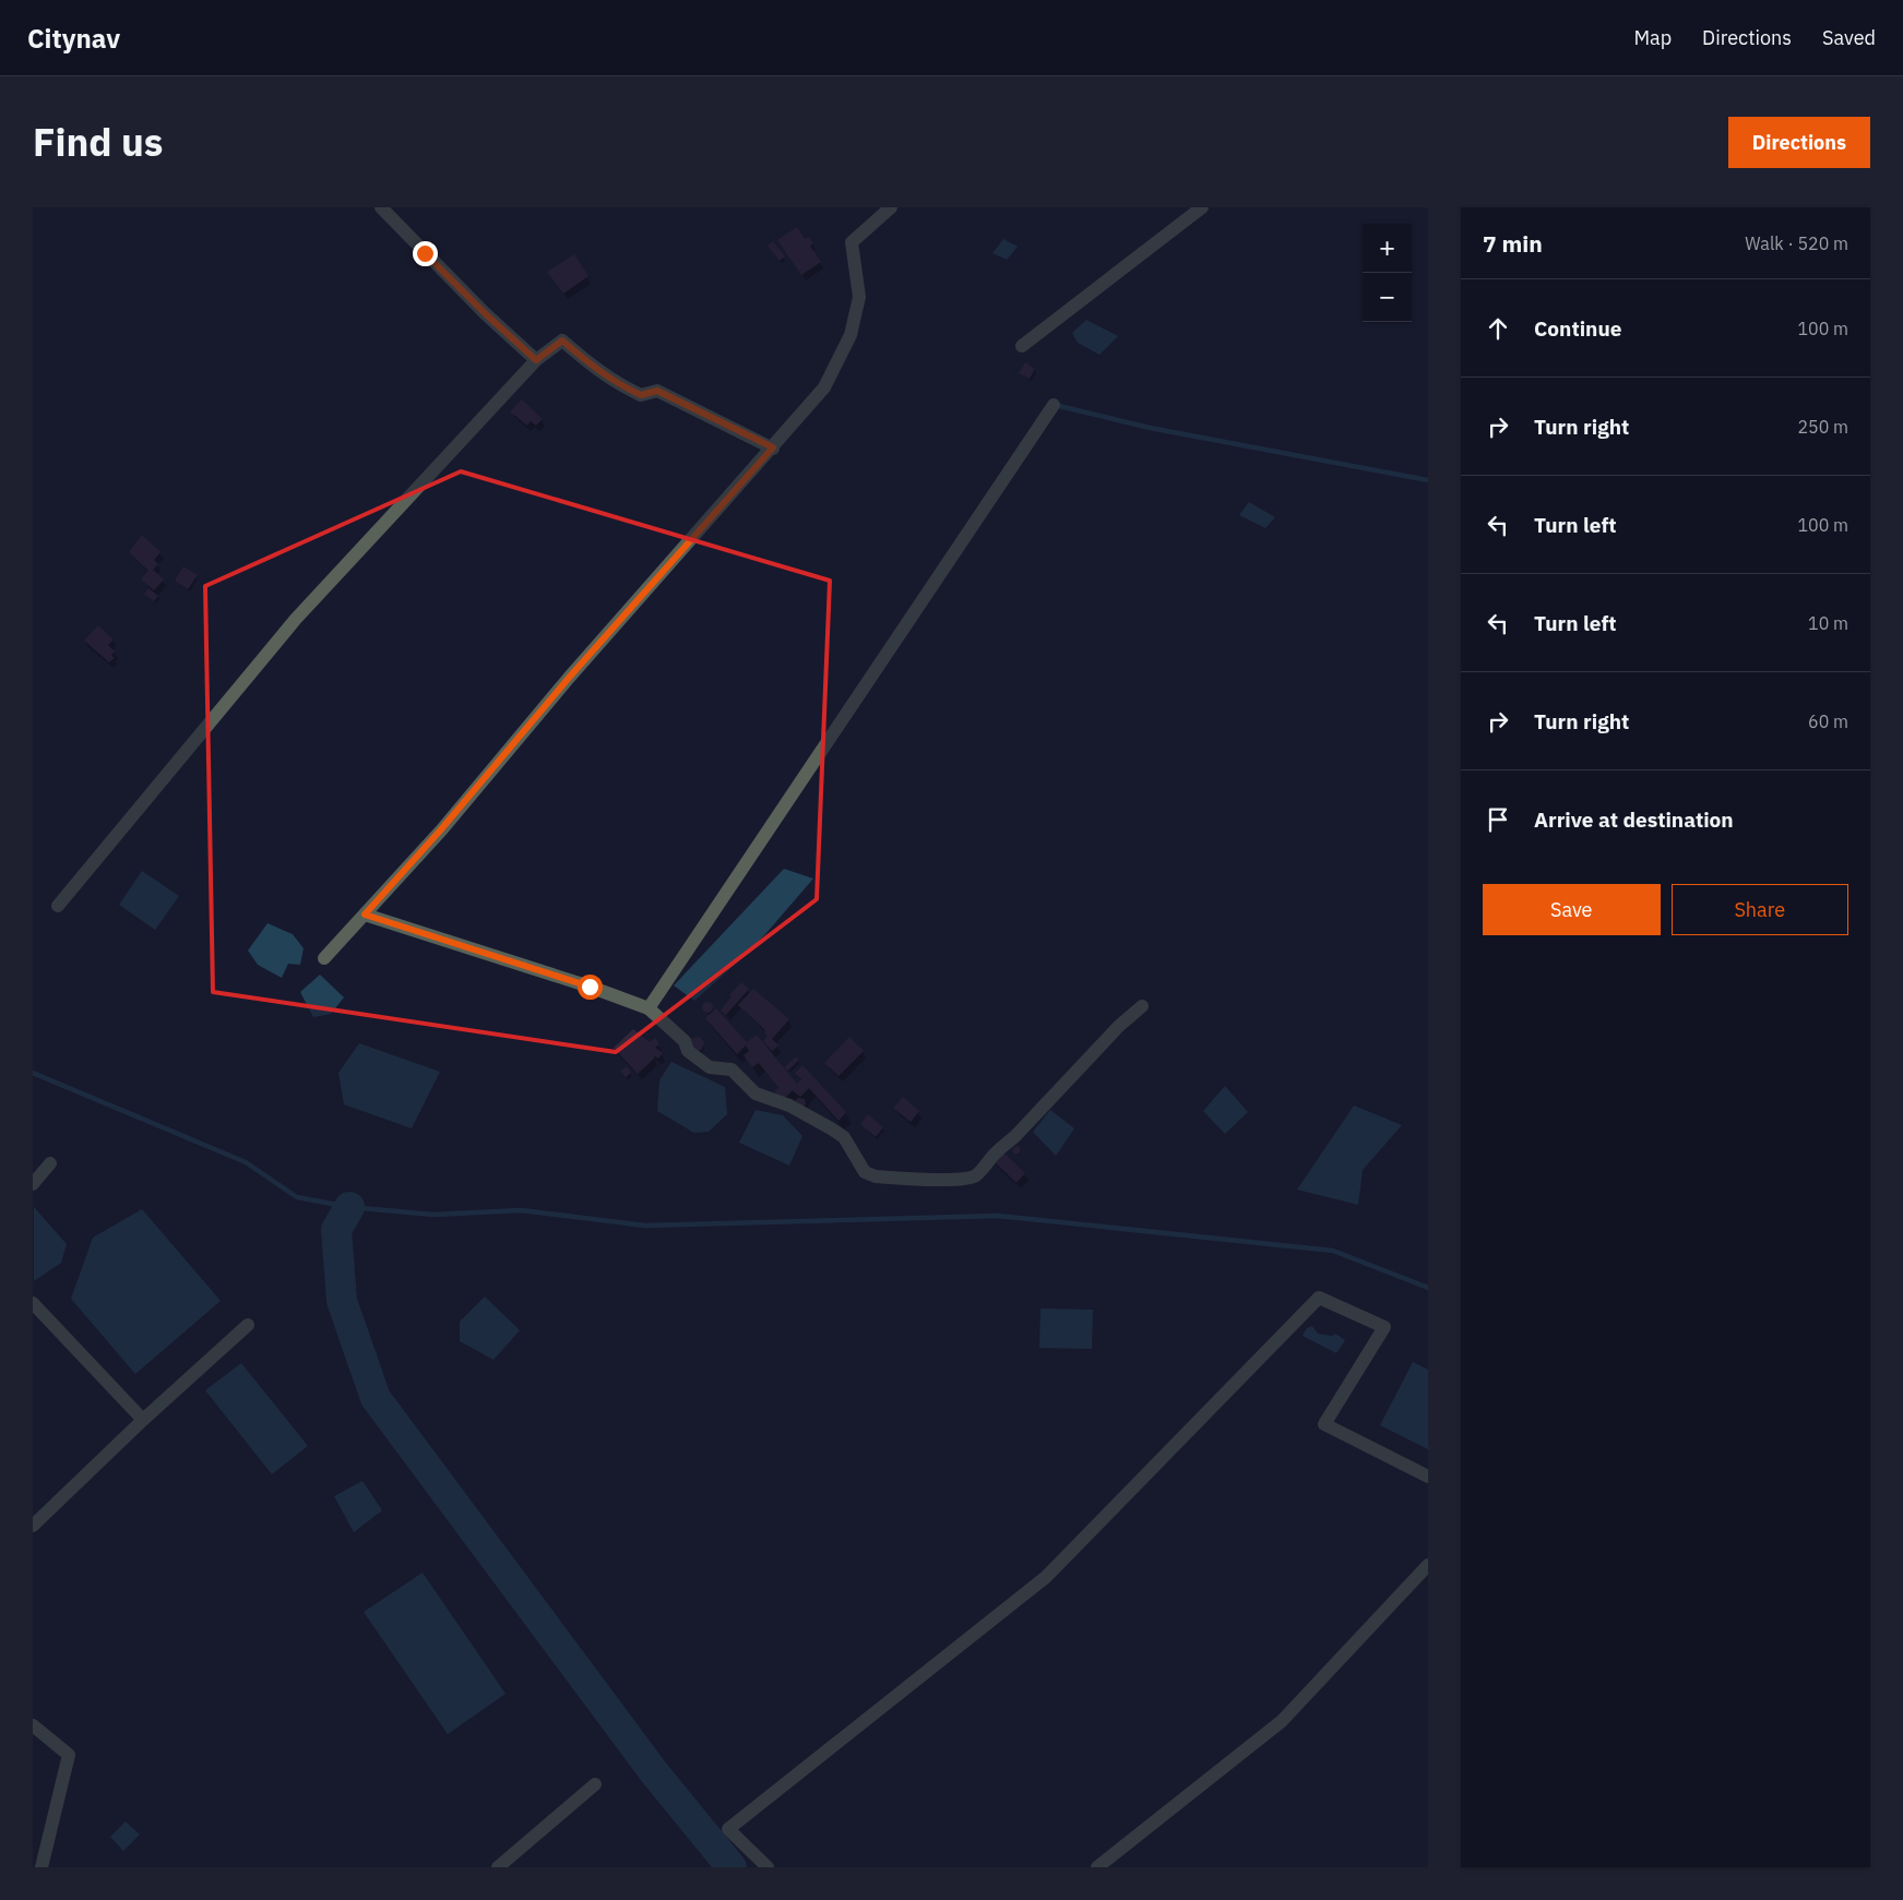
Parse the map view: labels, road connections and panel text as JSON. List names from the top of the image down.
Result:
{
  "page": {
    "header": "Citynav",
    "nav": ["Map", "Directions", "Saved"],
    "title": "Find us",
    "buttons": [
      "Directions",
      ["Save", "Share"]
    ],
    "heading": ["7 min", "Walk · 520 m"],
    "map_buttons": ["+", "−"],
    "list": [
      ["Continue", "100 m"],
      ["Turn right", "250 m"],
      ["Turn left", "100 m"],
      ["Turn left", "10 m"],
      ["Turn right", "60 m"],
      "Arrive at destination"
    ]
  }
}
